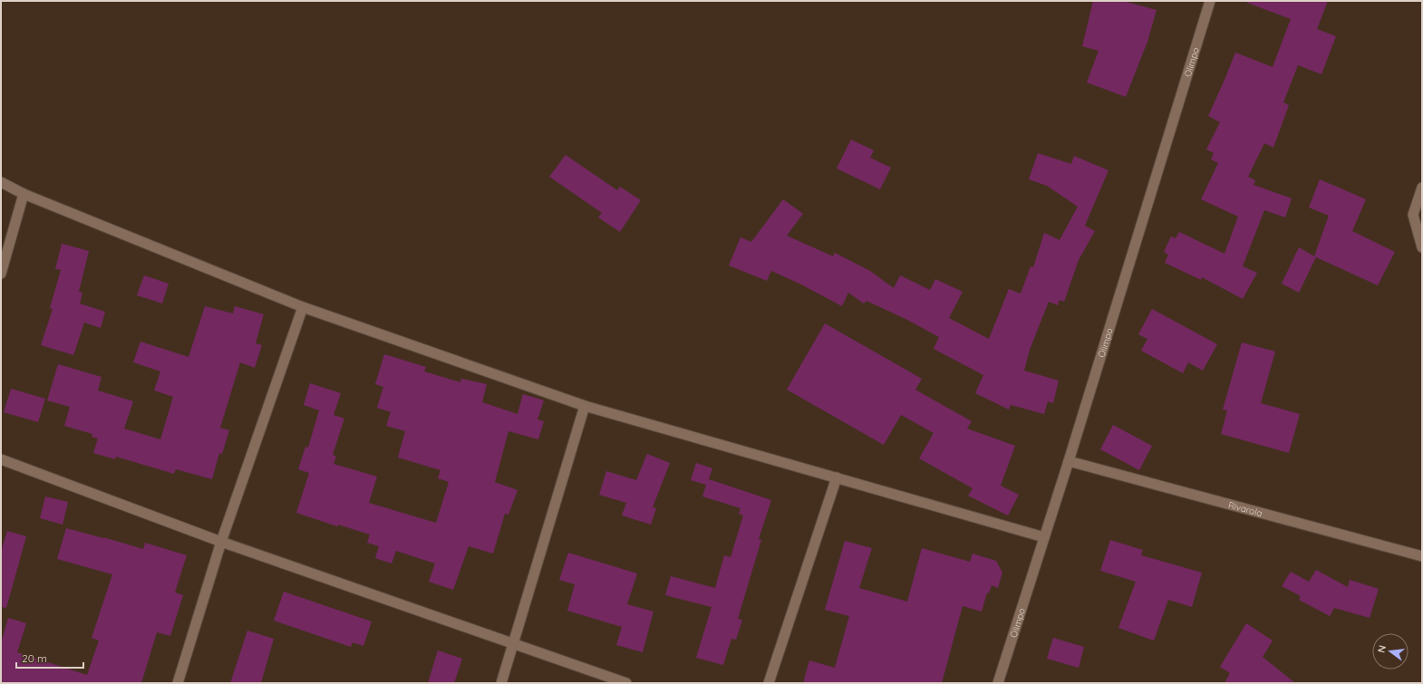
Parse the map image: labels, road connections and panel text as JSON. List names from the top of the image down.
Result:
{
  "streets": {
    "street": ["Olimpo", "Rivarola"]
  },
  "crossings": [
    ["Olimpo", "Rivarola"]
  ],
  "scale_bar": "20 m",
  "north": "left"
}
